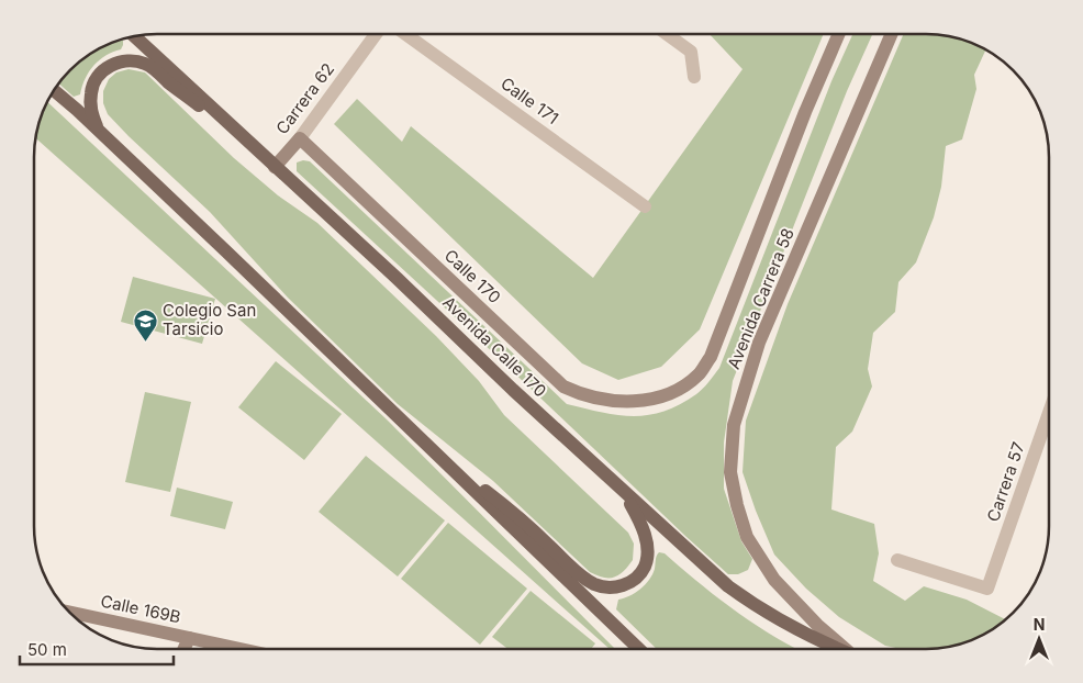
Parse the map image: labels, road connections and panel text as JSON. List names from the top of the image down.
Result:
{
  "streets": {
    "main road": ["Avenida Calle 170"],
    "street": [
      "Carrera 62",
      "Calle 171",
      "Calle 170",
      "Avenida Carrera 58",
      "Carrera 57",
      "Calle 169B"
    ]
  },
  "crossings": [
    ["Carrera 62", "Calle 170"],
    ["Carrera 62", "Avenida Calle 170"],
    ["Calle 170", "Avenida Carrera 58"]
  ],
  "places": {
    "school or university": ["Colegio San Tarsicio"]
  },
  "scale_bar": "50 m",
  "north": "top"
}
